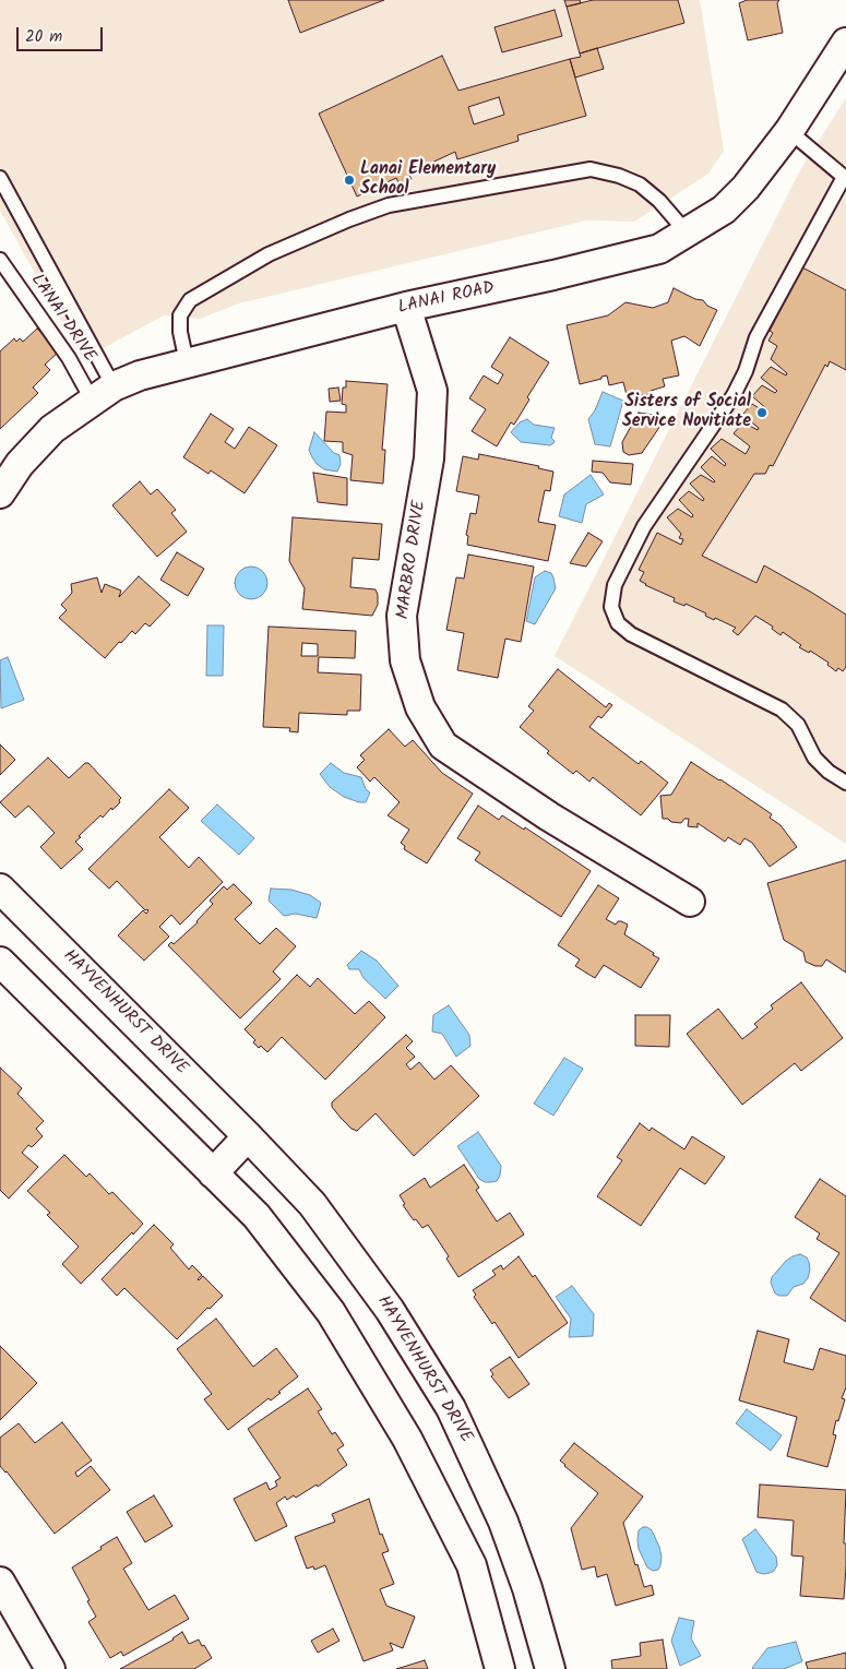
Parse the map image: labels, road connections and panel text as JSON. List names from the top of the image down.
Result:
{
  "streets": {
    "street": ["LANAI ROAD", "MARBRO DRIVE", "HAYVENHURST DRIVE"],
    "lane": ["LANAI DRIVE"]
  },
  "crossings": [
    ["LANAI ROAD", "LANAI DRIVE"],
    ["LANAI ROAD", "MARBRO DRIVE"]
  ],
  "places": ["Lanai Elementary School", "Sisters of Social Service Novitiate"],
  "scale_bar": "20 m"
}
